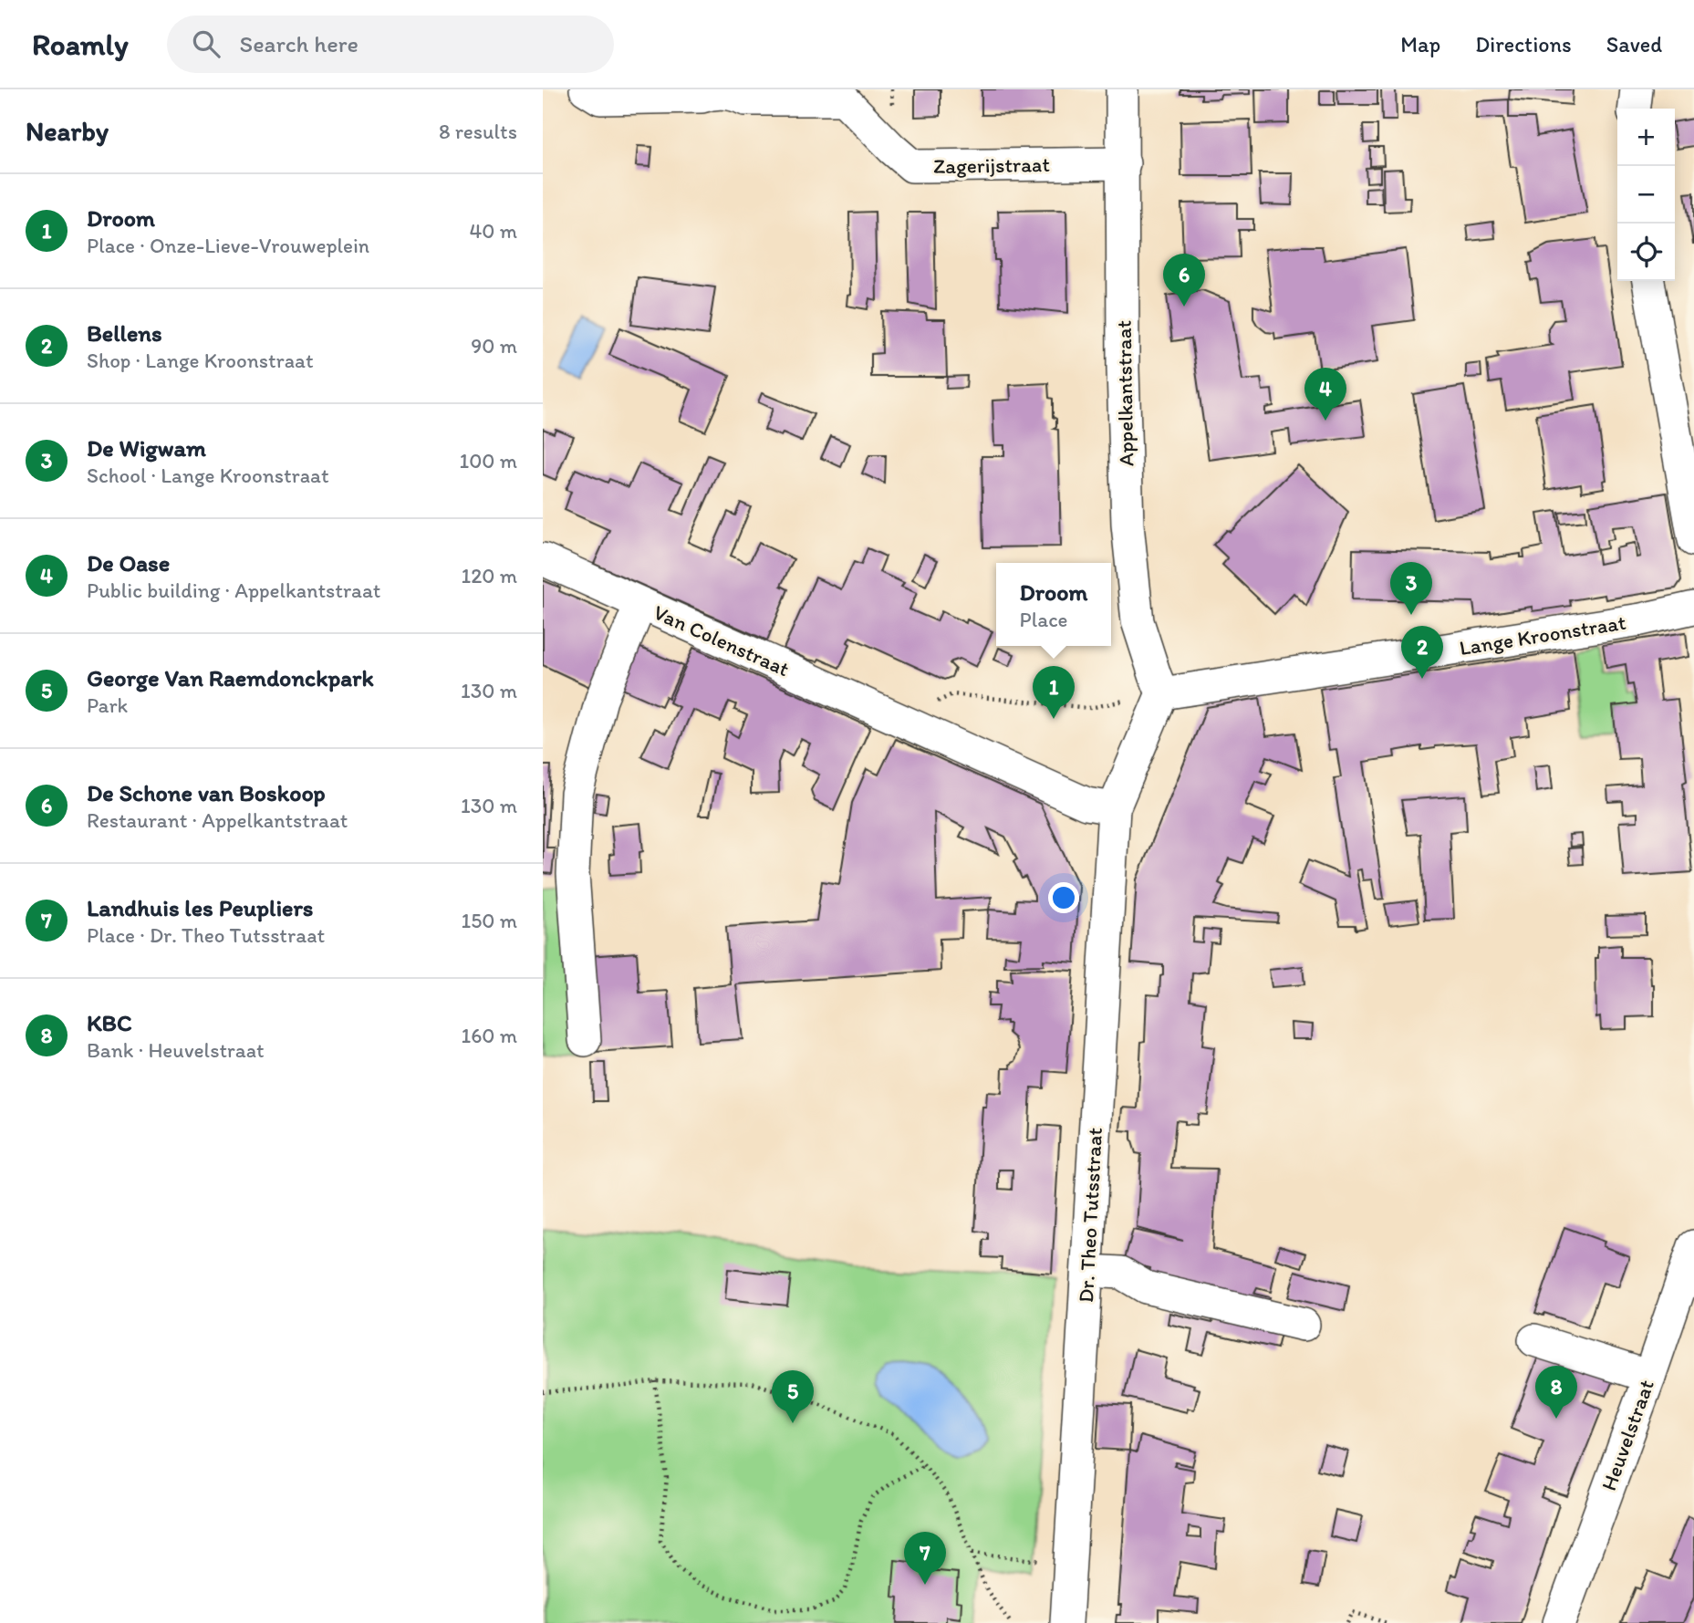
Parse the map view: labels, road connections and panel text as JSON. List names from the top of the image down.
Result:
{
  "streets": {
    "street": [
      "Zagerijstraat",
      "Appelkantstraat",
      "Lange Kroonstraat",
      "Van Colenstraat",
      "Dr. Theo Tutsstraat",
      "Heuvelstraat"
    ]
  },
  "crossings": [
    ["Zagerijstraat", "Appelkantstraat"],
    ["Appelkantstraat", "Lange Kroonstraat"],
    ["Appelkantstraat", "Dr. Theo Tutsstraat"],
    ["Lange Kroonstraat", "Dr. Theo Tutsstraat"],
    ["Van Colenstraat", "Dr. Theo Tutsstraat"]
  ],
  "page": {
    "header": "Roamly",
    "search": "Search here",
    "nav": ["Map", "Directions", "Saved"],
    "heading": ["Nearby", "8 results"],
    "map_buttons": ["+", "−"],
    "list": [
      {
        "mark": "1",
        "name": "Droom",
        "note": "Place · Onze-Lieve-Vrouweplein",
        "value": "40 m"
      },
      {
        "mark": "2",
        "name": "Bellens",
        "note": "Shop · Lange Kroonstraat",
        "value": "90 m"
      },
      {
        "mark": "3",
        "name": "De Wigwam",
        "note": "School · Lange Kroonstraat",
        "value": "100 m"
      },
      {
        "mark": "4",
        "name": "De Oase",
        "note": "Public building · Appelkantstraat",
        "value": "120 m"
      },
      {
        "mark": "5",
        "name": "George Van Raemdonckpark",
        "note": "Park",
        "value": "130 m"
      },
      {
        "mark": "6",
        "name": "De Schone van Boskoop",
        "note": "Restaurant · Appelkantstraat",
        "value": "130 m"
      },
      {
        "mark": "7",
        "name": "Landhuis les Peupliers",
        "note": "Place · Dr. Theo Tutsstraat",
        "value": "150 m"
      },
      {
        "mark": "8",
        "name": "KBC",
        "note": "Bank · Heuvelstraat",
        "value": "160 m"
      }
    ],
    "pins": [
      "6",
      "4",
      "3",
      "2",
      "1",
      "8",
      "5",
      "7"
    ],
    "popup": ["Droom", "Place"]
  }
}
